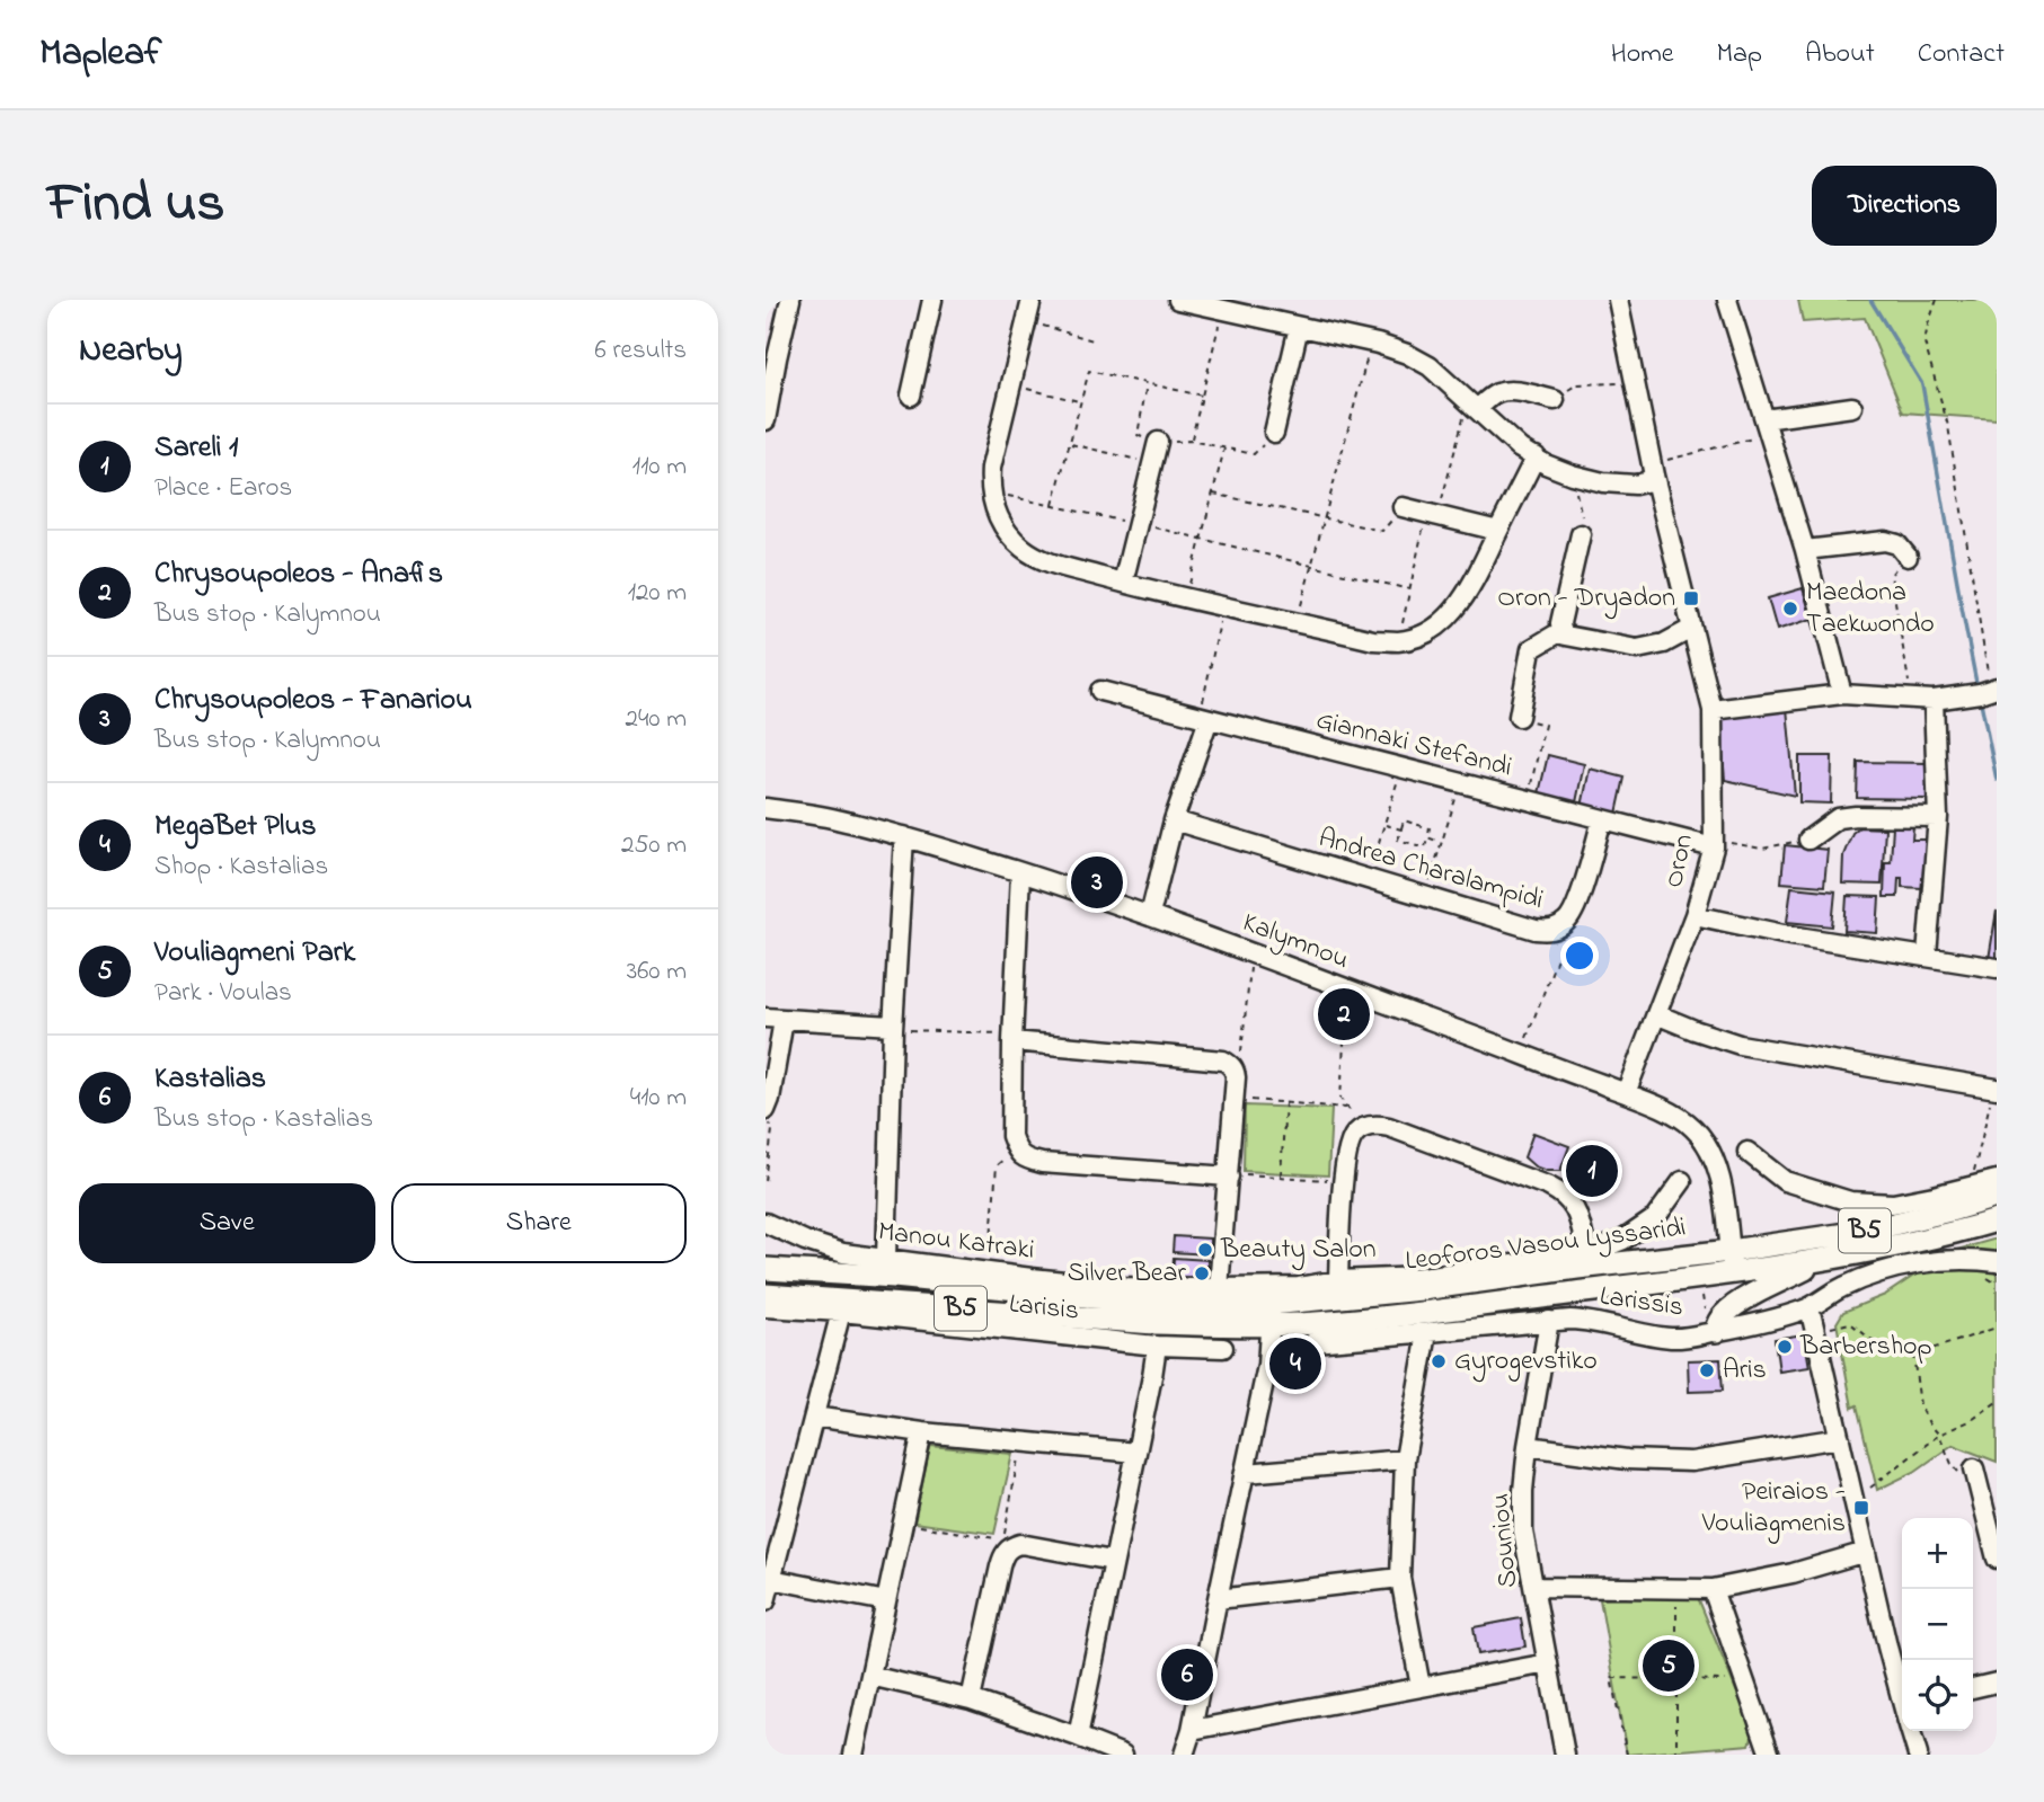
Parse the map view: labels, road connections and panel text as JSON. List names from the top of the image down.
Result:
{
  "streets": {
    "main road": ["B5", "Leoforos Vasou Lyssaridi"],
    "street": [
      "Giannaki Stefandi",
      "Oron",
      "Andrea Charalampidi",
      "Kalymnou",
      "Manou Katraki",
      "Larissis",
      "Larisis",
      "Souniou"
    ]
  },
  "crossings": [
    ["Giannaki Stefandi", "Oron"],
    ["Giannaki Stefandi", "Andrea Charalampidi"],
    ["Oron", "Kalymnou"],
    ["Kalymnou", "Leoforos Vasou Lyssaridi"],
    ["Larissis", "Souniou"]
  ],
  "places": {
    "transit": ["Oron - Dryadon", "Peiraios - Vouliagmenis"],
    "other": [
      "Maedona Taekwondo",
      "Beauty Salon",
      "Silver Bear",
      "Barbershop",
      "Gyrogevstiko",
      "Aris"
    ]
  },
  "page": {
    "header": "Mapleaf",
    "nav": [
      "Home",
      "Map",
      "About",
      "Contact"
    ],
    "title": "Find us",
    "buttons": [
      "Directions",
      ["Save", "Share"]
    ],
    "heading": ["Nearby", "6 results"],
    "list": [
      {
        "mark": "1",
        "name": "Sareli 1",
        "note": "Place · Earos",
        "value": "110 m"
      },
      {
        "mark": "2",
        "name": "Chrysoupoleos - Anafis",
        "note": "Bus stop · Kalymnou",
        "value": "120 m"
      },
      {
        "mark": "3",
        "name": "Chrysoupoleos - Fanariou",
        "note": "Bus stop · Kalymnou",
        "value": "240 m"
      },
      {
        "mark": "4",
        "name": "MegaBet Plus",
        "note": "Shop · Kastalias",
        "value": "250 m"
      },
      {
        "mark": "5",
        "name": "Vouliagmeni Park",
        "note": "Park · Voulas",
        "value": "360 m"
      },
      {
        "mark": "6",
        "name": "Kastalias",
        "note": "Bus stop · Kastalias",
        "value": "410 m"
      }
    ],
    "pins": [
      "3",
      "2",
      "1",
      "4",
      "5",
      "6"
    ],
    "map_buttons": ["+", "−"]
  }
}
